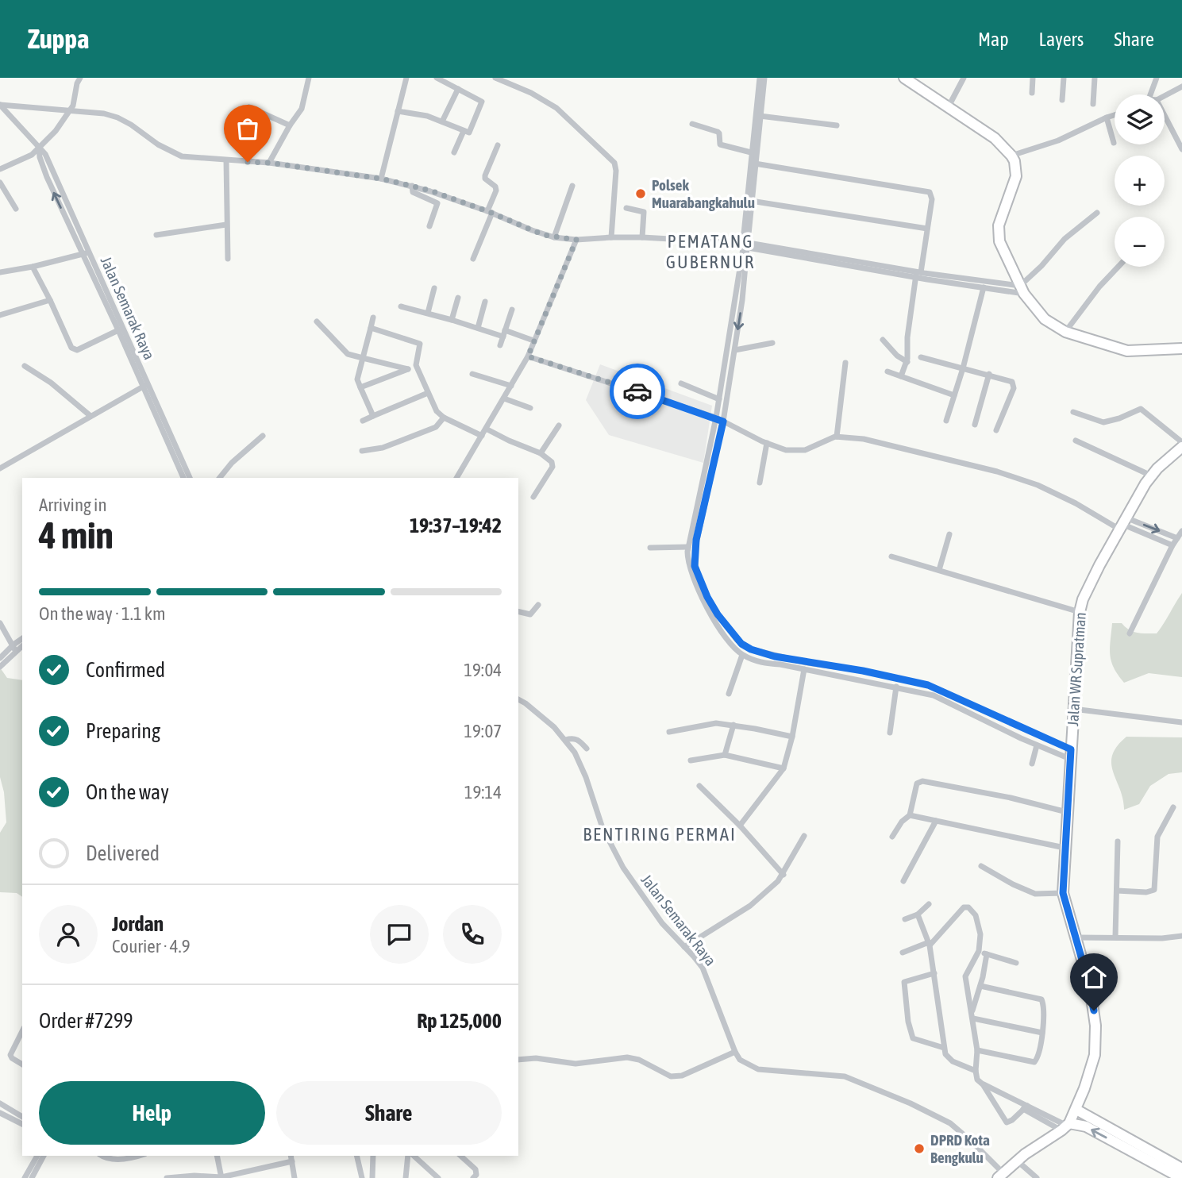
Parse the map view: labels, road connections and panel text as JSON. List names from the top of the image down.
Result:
{
  "streets": {
    "highway": ["Jalan WR Supratman"],
    "street": ["Jalan Semarak Raya"]
  },
  "districts": ["PEMATANG GUBERNUR", "BENTIRING PERMAI"],
  "places": ["Polsek Muarabangkahulu", "DPRD Kota Bengkulu"],
  "page": {
    "header": "Zuppa",
    "nav": ["Map", "Layers", "Share"],
    "map_buttons": ["+", "−"],
    "heading": ["4 min", "Arriving in", "19:37–19:42"],
    "panel": [
      "Jordan",
      "Courier · 4.9",
      "Order #7299",
      "Rp 125,000"
    ],
    "bar": "On the way · 1.1 km",
    "list": [
      ["Confirmed", "19:04"],
      ["Preparing", "19:07"],
      ["On the way", "19:14"],
      "Delivered"
    ],
    "buttons": ["Help", "Share"]
  }
}
